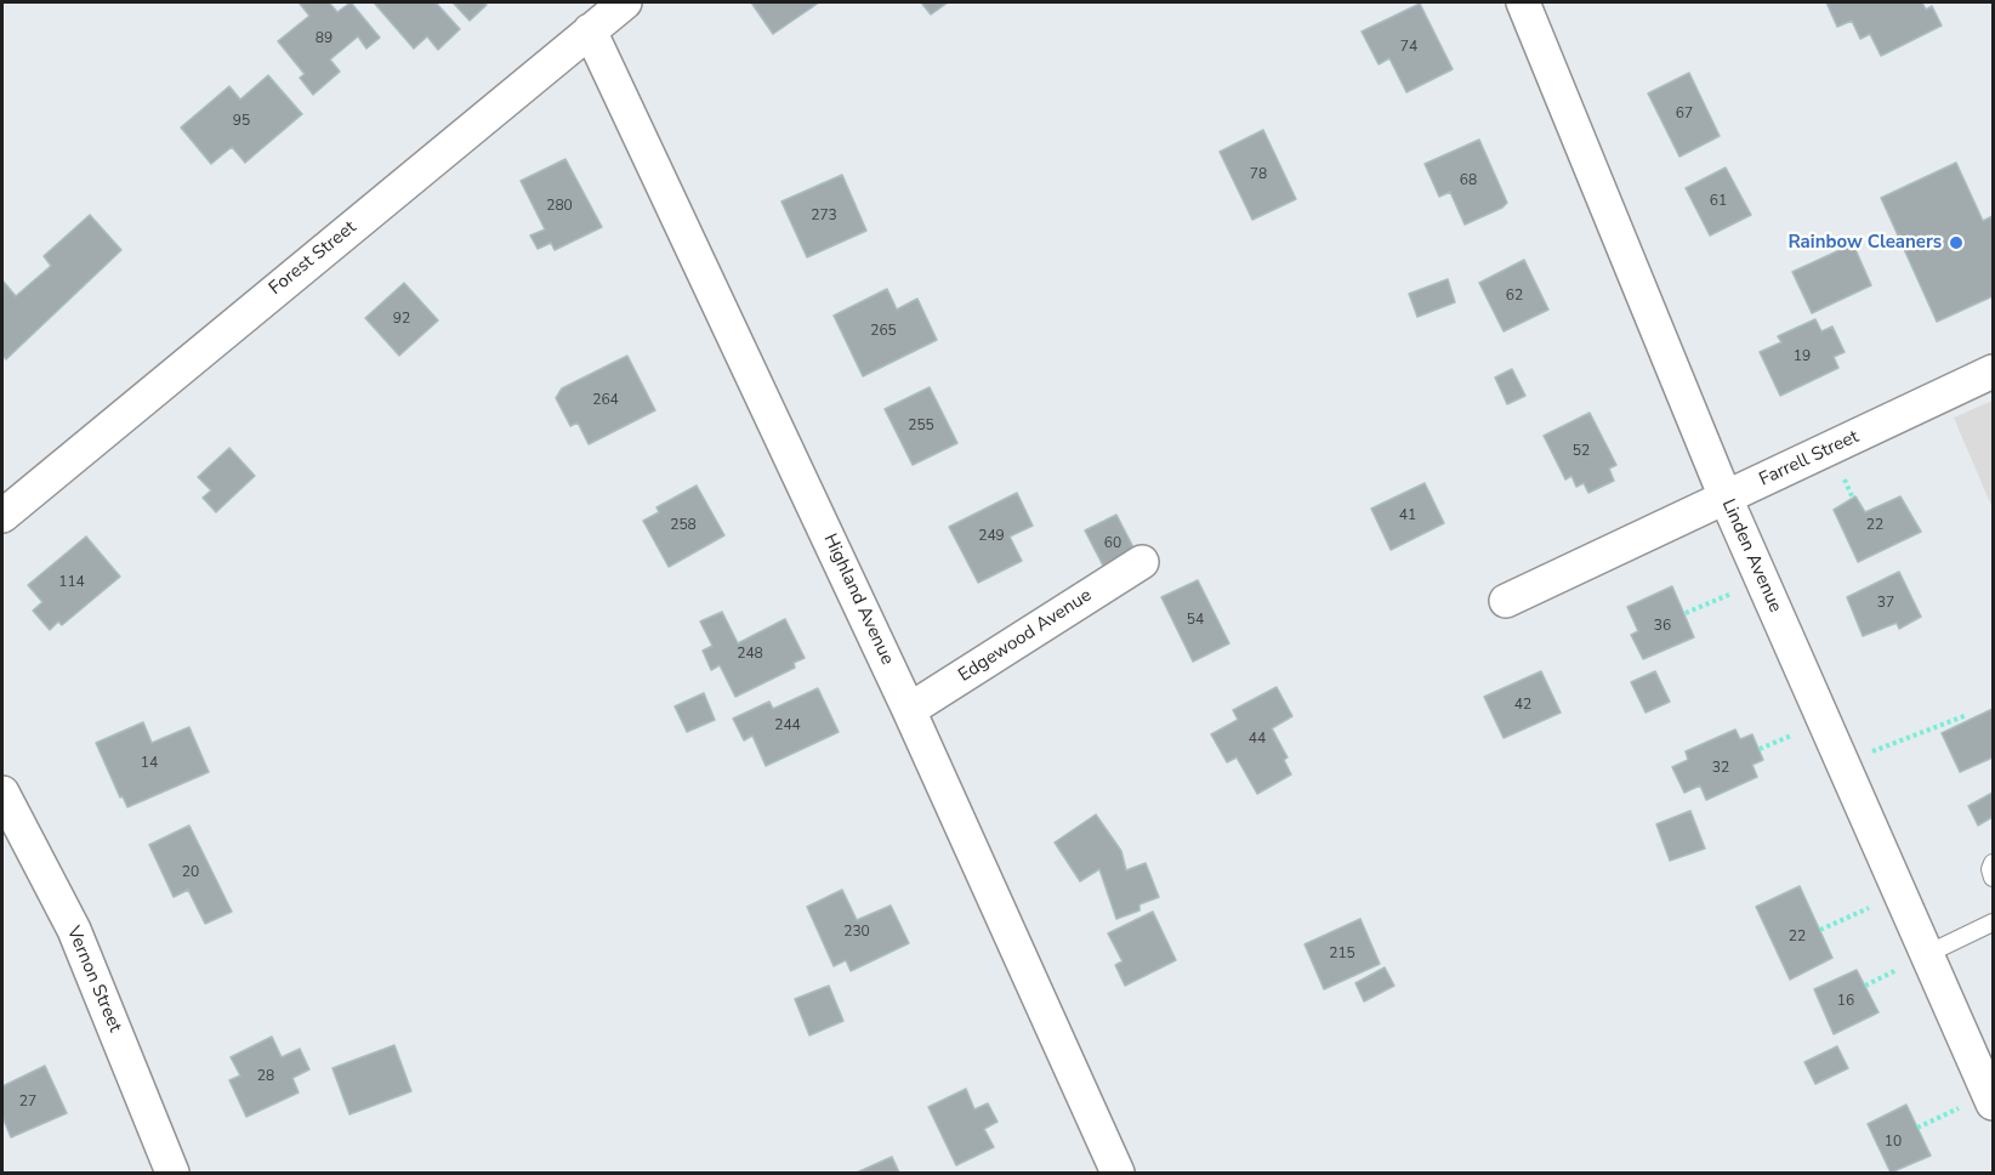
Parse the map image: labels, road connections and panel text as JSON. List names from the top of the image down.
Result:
{
  "streets": {
    "street": [
      "Forest Street",
      "Farrell Street",
      "Linden Avenue",
      "Highland Avenue",
      "Edgewood Avenue",
      "Vernon Street"
    ]
  },
  "crossings": [
    ["Forest Street", "Highland Avenue"],
    ["Farrell Street", "Linden Avenue"],
    ["Highland Avenue", "Edgewood Avenue"]
  ],
  "places": ["Rainbow Cleaners"],
  "house_numbers": [
    "89",
    "74",
    "67",
    "95",
    "78",
    "68",
    "61",
    "280",
    "273",
    "62",
    "92",
    "265",
    "19",
    "264",
    "255",
    "52",
    "41",
    "258",
    "22",
    "249",
    "60",
    "114",
    "37",
    "54",
    "36",
    "248",
    "42",
    "244",
    "44",
    "14",
    "32",
    "20",
    "230",
    "22",
    "215",
    "16",
    "28",
    "27",
    "10"
  ]
}
